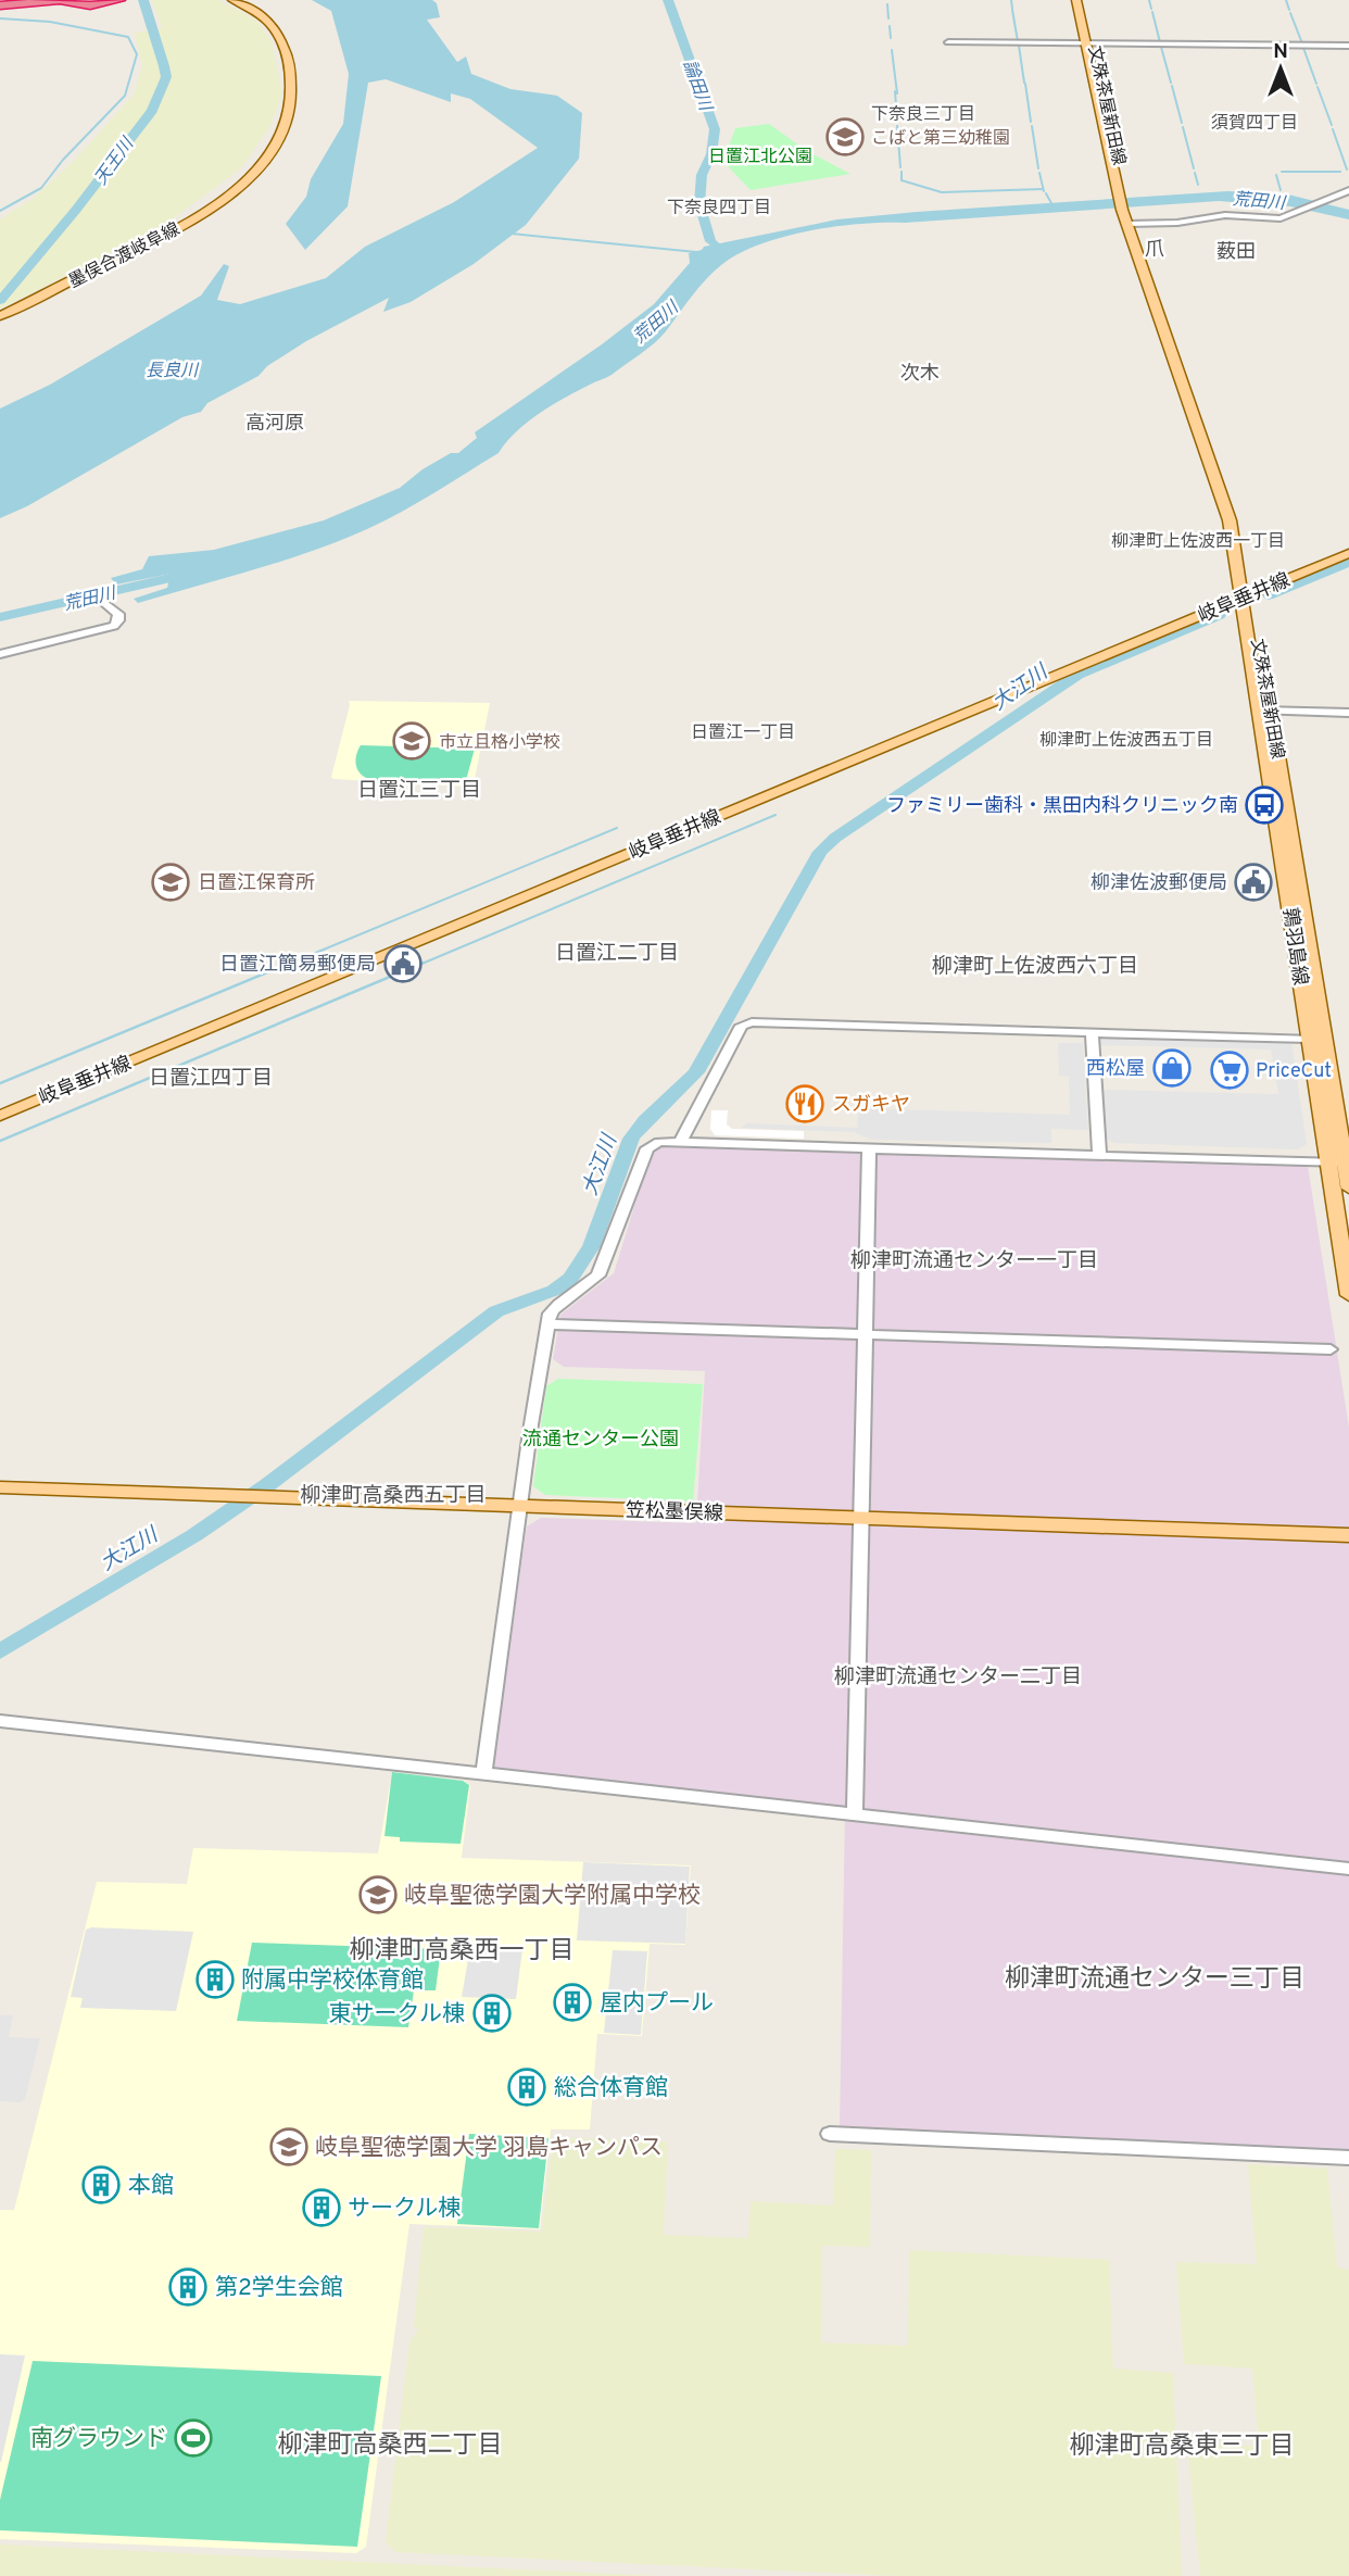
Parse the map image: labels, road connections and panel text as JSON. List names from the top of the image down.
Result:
{
  "streets": {
    "main road": [
      "文殊茶屋新田線",
      "墨俣合渡岐阜線",
      "岐阜垂井線",
      "鶉羽島線",
      "笠松墨俣線"
    ]
  },
  "crossings": [
    ["文殊茶屋新田線", "岐阜垂井線"],
    ["文殊茶屋新田線", "鶉羽島線"],
    ["岐阜垂井線", "鶉羽島線"]
  ],
  "districts": [
    "下奈良三丁目",
    "須賀四丁目",
    "下奈良四丁目",
    "爪",
    "薮田",
    "次木",
    "高河原",
    "柳津町上佐波西一丁目",
    "日置江一丁目",
    "柳津町上佐波西五丁目",
    "日置江三丁目",
    "日置江二丁目",
    "柳津町上佐波西六丁目",
    "日置江四丁目",
    "柳津町流通センター一丁目",
    "柳津町高桑西五丁目",
    "柳津町流通センター二丁目",
    "柳津町高桑西一丁目",
    "柳津町流通センター三丁目",
    "柳津町高桑西二丁目",
    "柳津町高桑東三丁目"
  ],
  "water": [
    "論田川",
    "天王川",
    "荒田川",
    "長良川",
    "大江川"
  ],
  "parks": ["日置江北公園", "流通センター公園"],
  "places": {
    "school or university": [
      "こばと第三幼稚園",
      "市立且格小学校",
      "日置江保育所",
      "岐阜聖徳学園大学附属中学校",
      "岐阜聖徳学園大学 羽島キャンパス"
    ],
    "bus stop": ["ファミリー歯科・黒田内科クリニック南"],
    "public building": ["柳津佐波郵便局", "日置江簡易郵便局"],
    "shop": ["西松屋"],
    "supermarket": ["PriceCut"],
    "restaurant": ["スガキヤ"],
    "building": [
      "附属中学校体育館",
      "屋内プール",
      "東サークル棟",
      "総合体育館",
      "本館",
      "サークル棟",
      "第2学生会館"
    ],
    "sports": ["南グラウンド"]
  },
  "north": "top"
}
